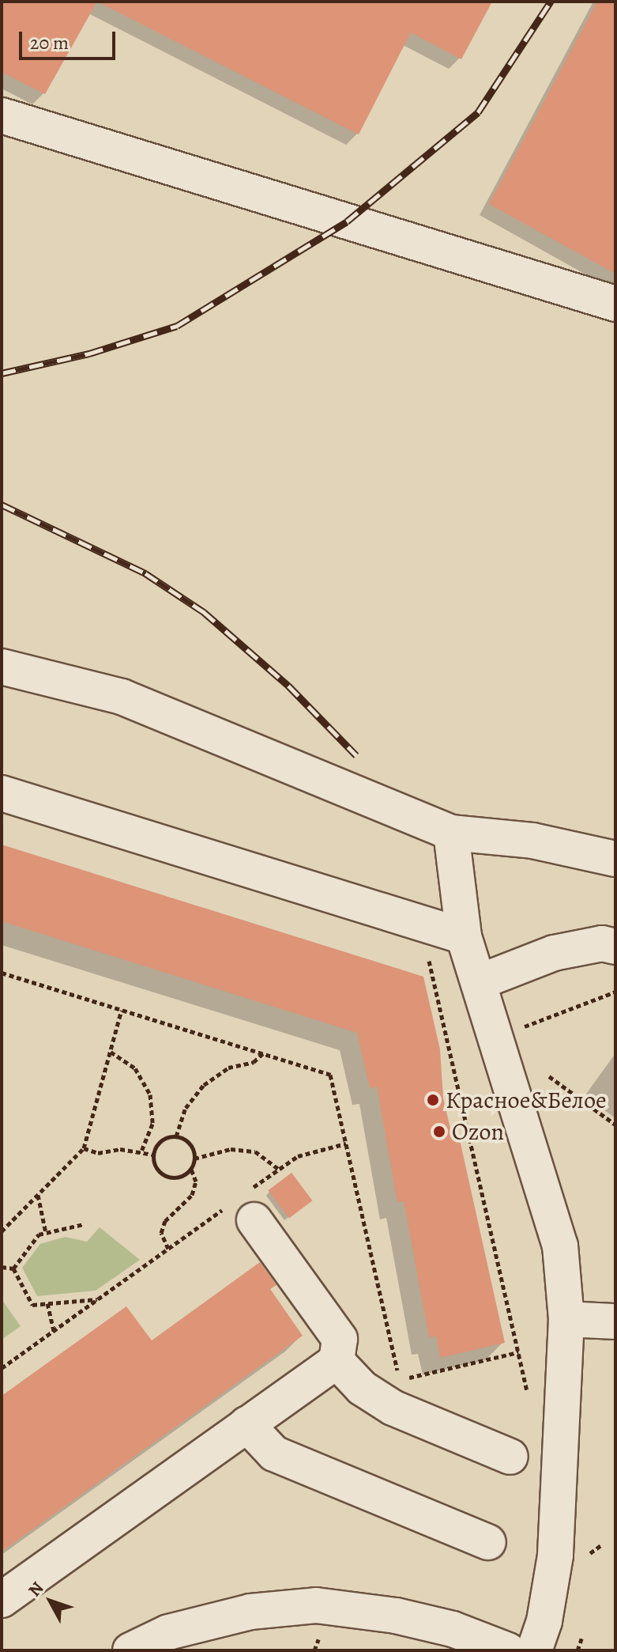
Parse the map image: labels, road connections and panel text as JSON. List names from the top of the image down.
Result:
{
  "places": ["Красное&Белое", "Ozon"],
  "scale_bar": "20 m",
  "north": "top left"
}
